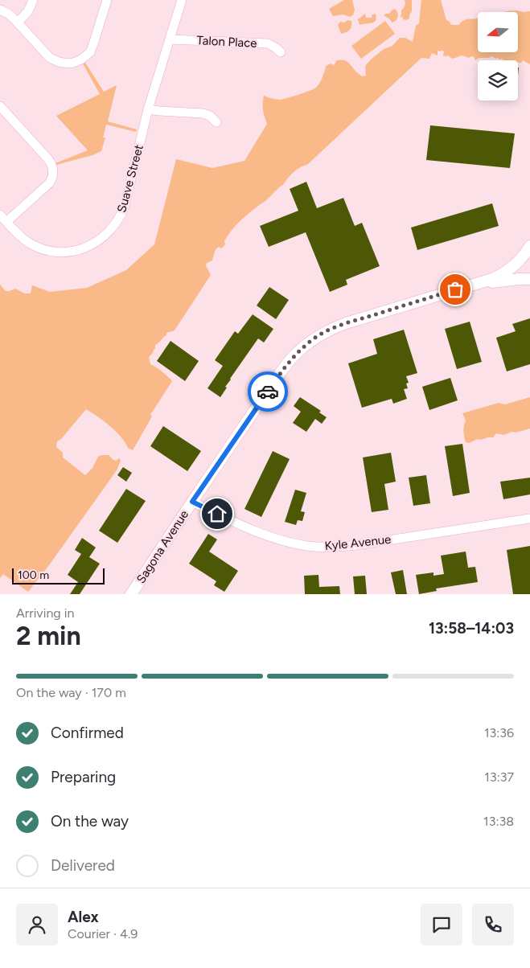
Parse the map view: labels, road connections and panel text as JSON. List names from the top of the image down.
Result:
{
  "streets": {
    "main road": ["Sagona Avenue"],
    "street": ["Talon Place", "Suave Street", "Kyle Avenue"]
  },
  "crossings": [
    ["Talon Place", "Suave Street"],
    ["Kyle Avenue", "Sagona Avenue"]
  ],
  "scale_bar": "100 m",
  "north": "left",
  "page": {
    "scale": "100 m",
    "heading": ["2 min", "Arriving in", "13:58–14:03"],
    "panel": ["Alex", "Courier · 4.9"],
    "bar": "On the way · 170 m",
    "list": [
      ["Confirmed", "13:36"],
      ["Preparing", "13:37"],
      ["On the way", "13:38"],
      "Delivered"
    ]
  }
}
